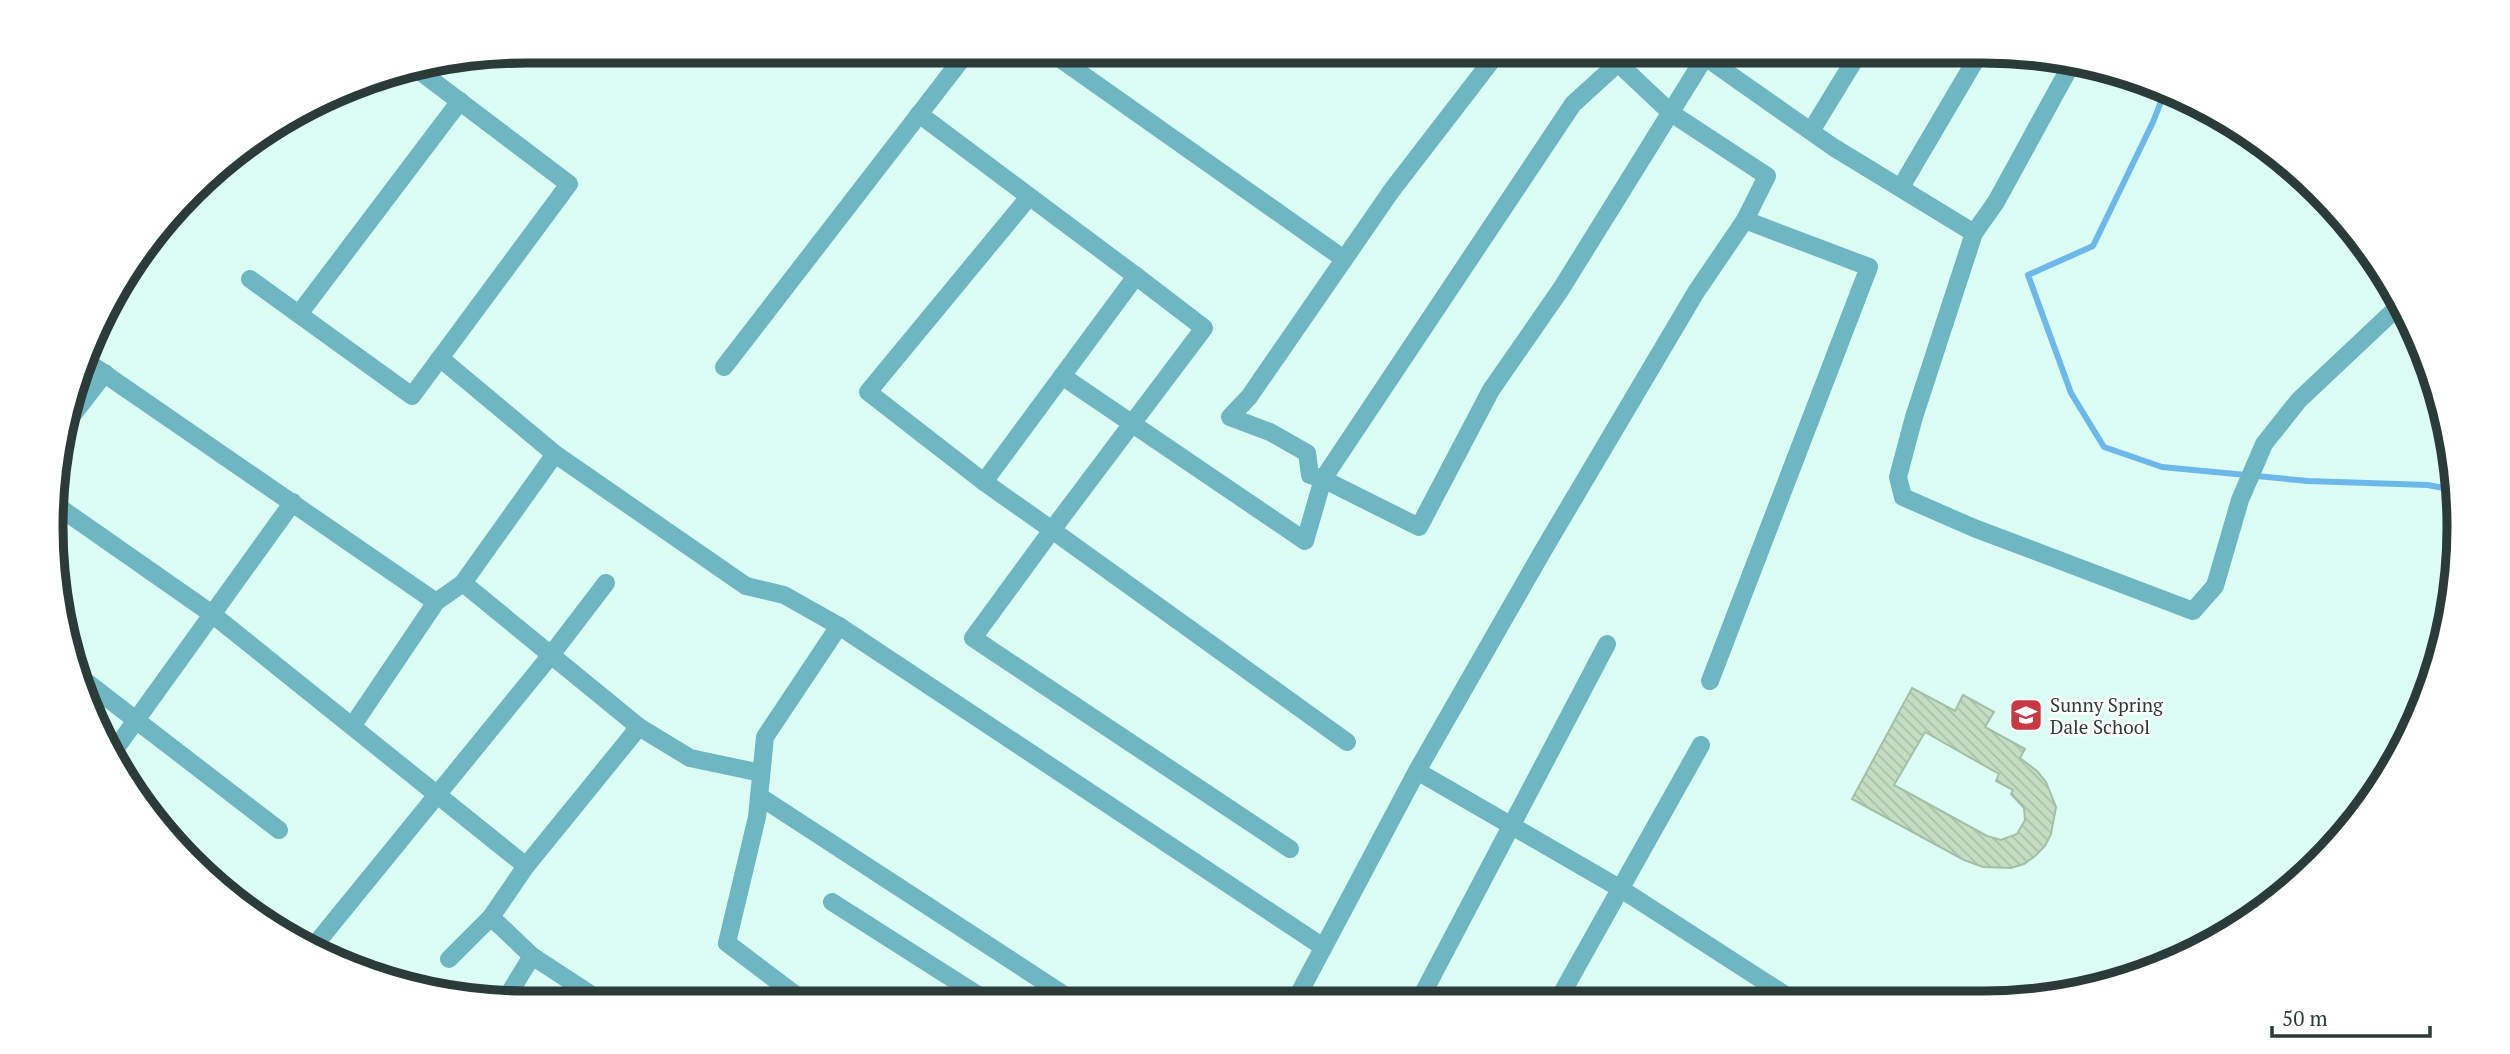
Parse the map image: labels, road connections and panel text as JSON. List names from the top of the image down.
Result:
{
  "places": {
    "school or university": ["Sunny Spring Dale School"]
  },
  "scale_bar": "50 m"
}
